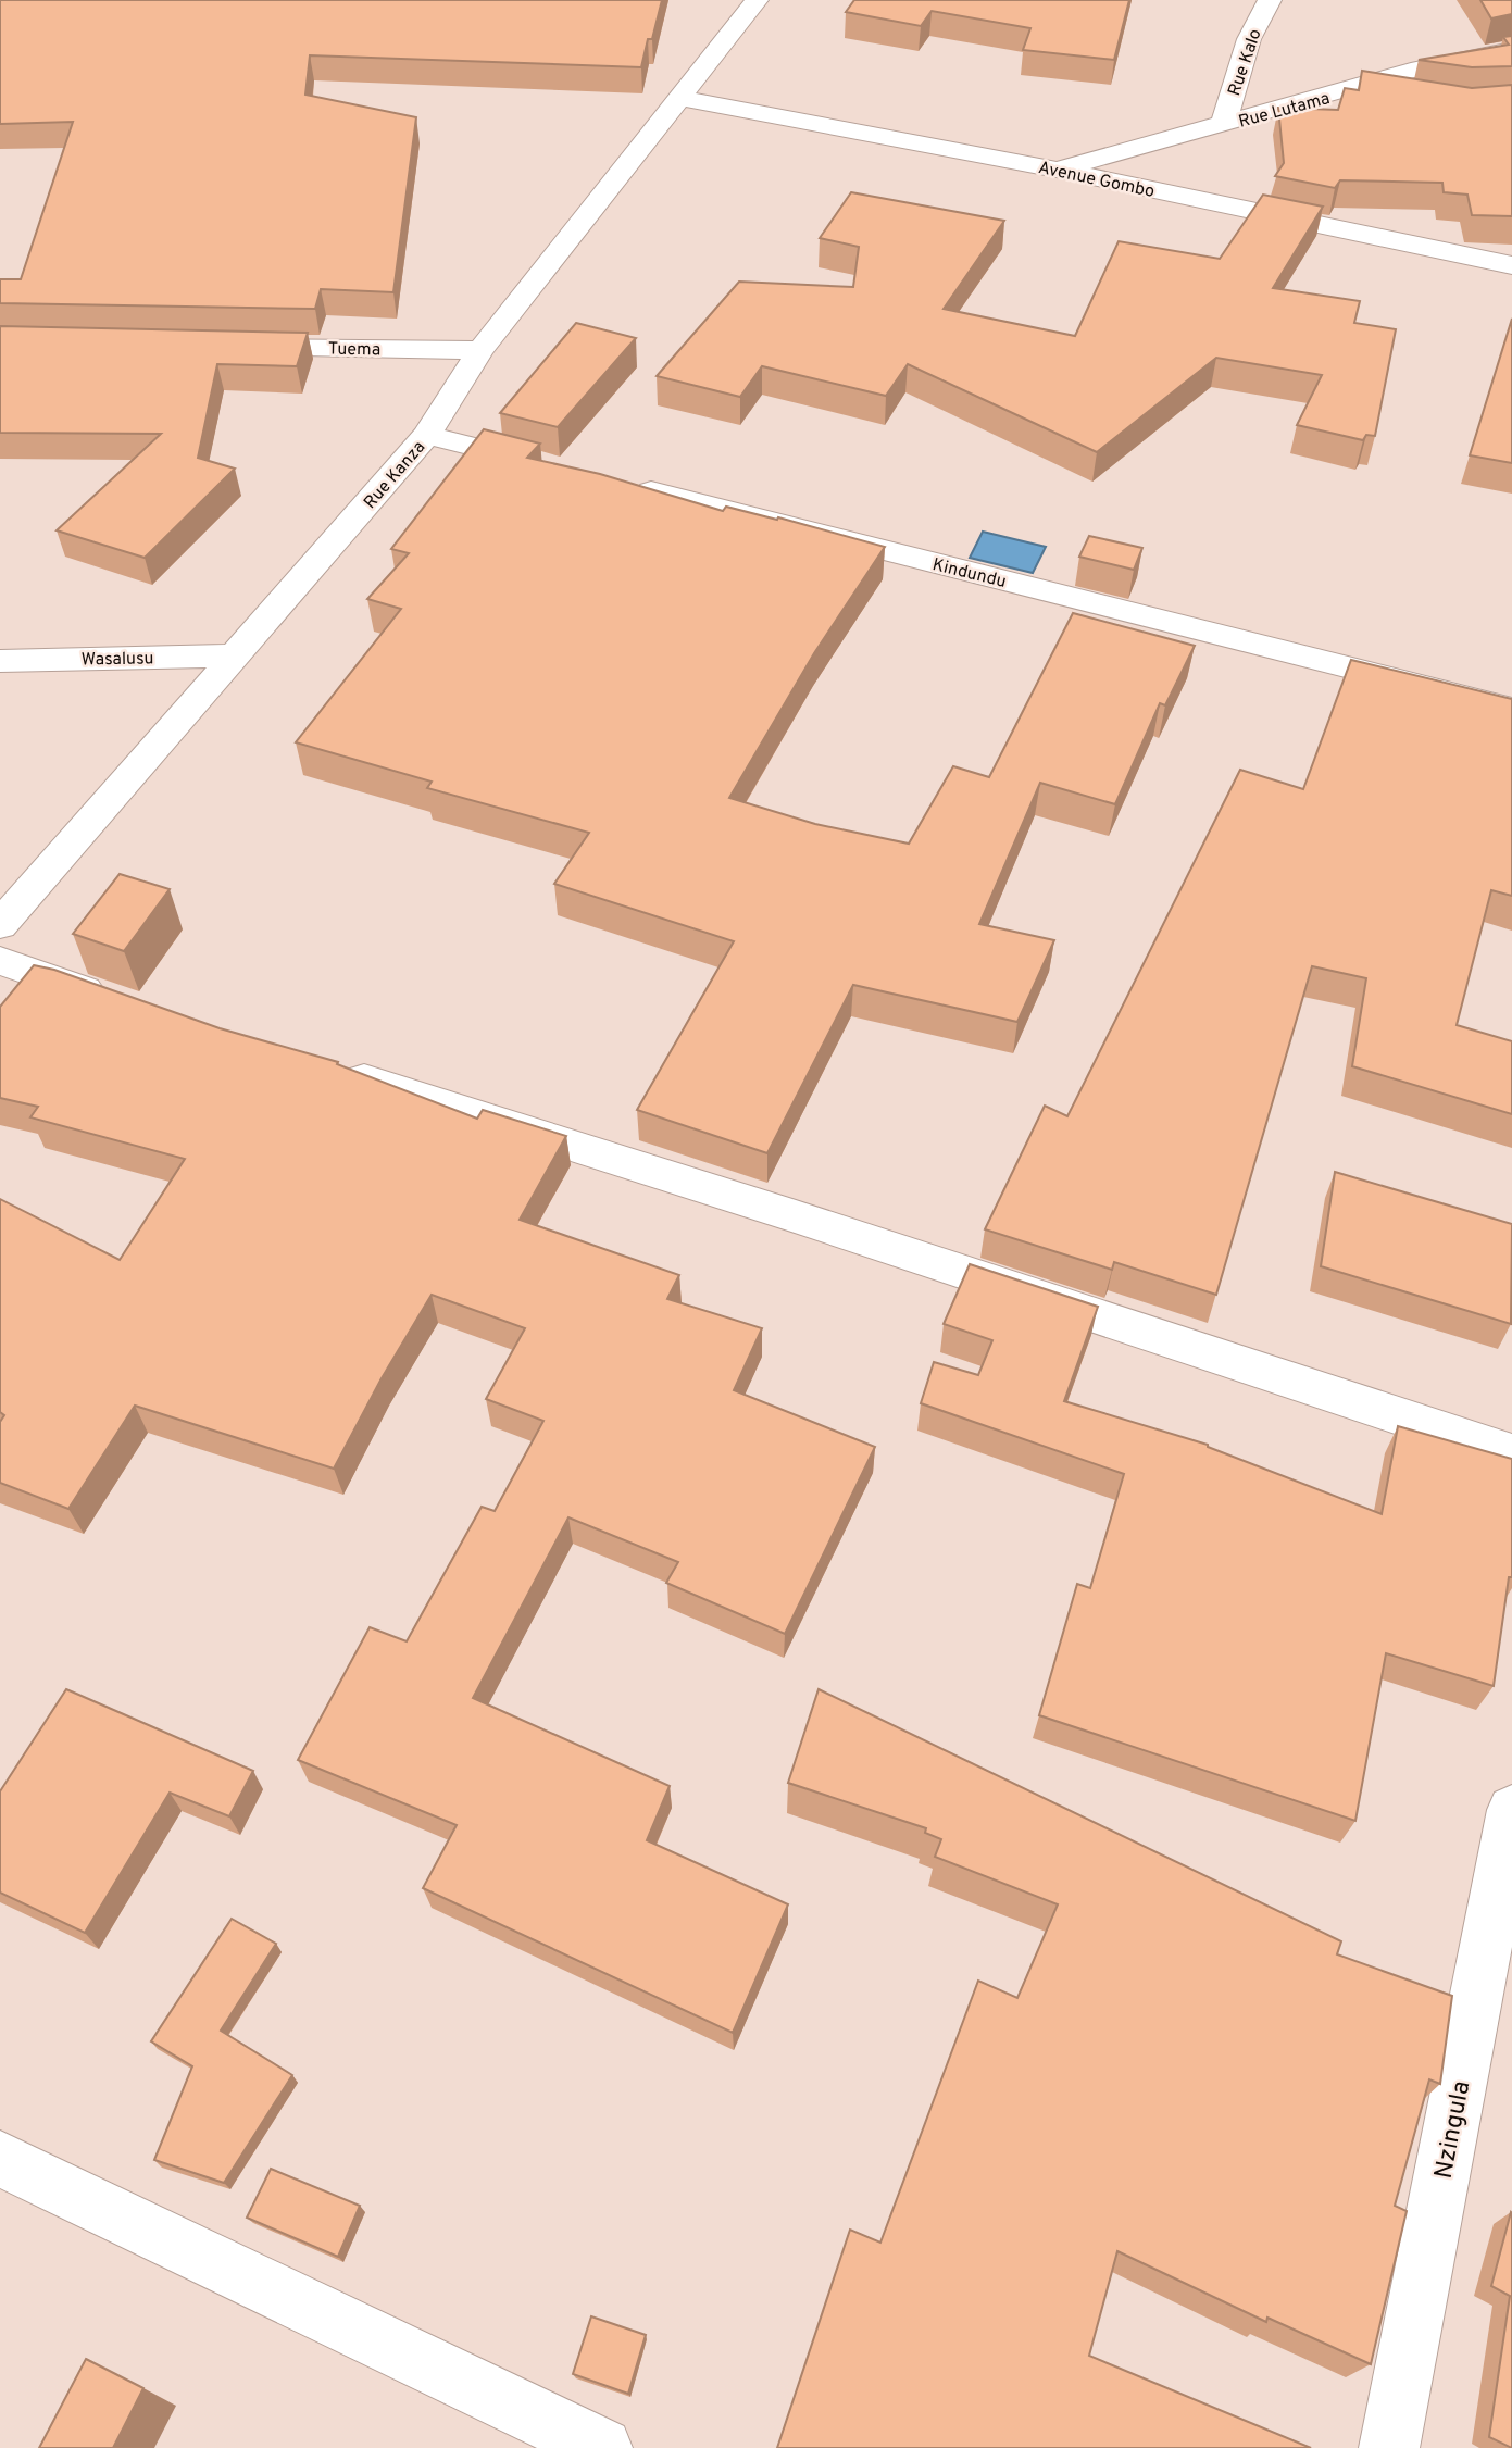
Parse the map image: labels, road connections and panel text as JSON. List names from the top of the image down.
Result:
{
  "streets": {
    "street": [
      "Rue Kalo",
      "Rue Lutama",
      "Avenue Gombo",
      "Tuema",
      "Rue Kanza",
      "Kindundu",
      "Wasalusu",
      "Nzingula"
    ]
  },
  "crossings": [
    ["Rue Kalo", "Rue Lutama"],
    ["Rue Lutama", "Avenue Gombo"],
    ["Avenue Gombo", "Rue Kanza"],
    ["Tuema", "Rue Kanza"],
    ["Rue Kanza", "Wasalusu"]
  ]
}
